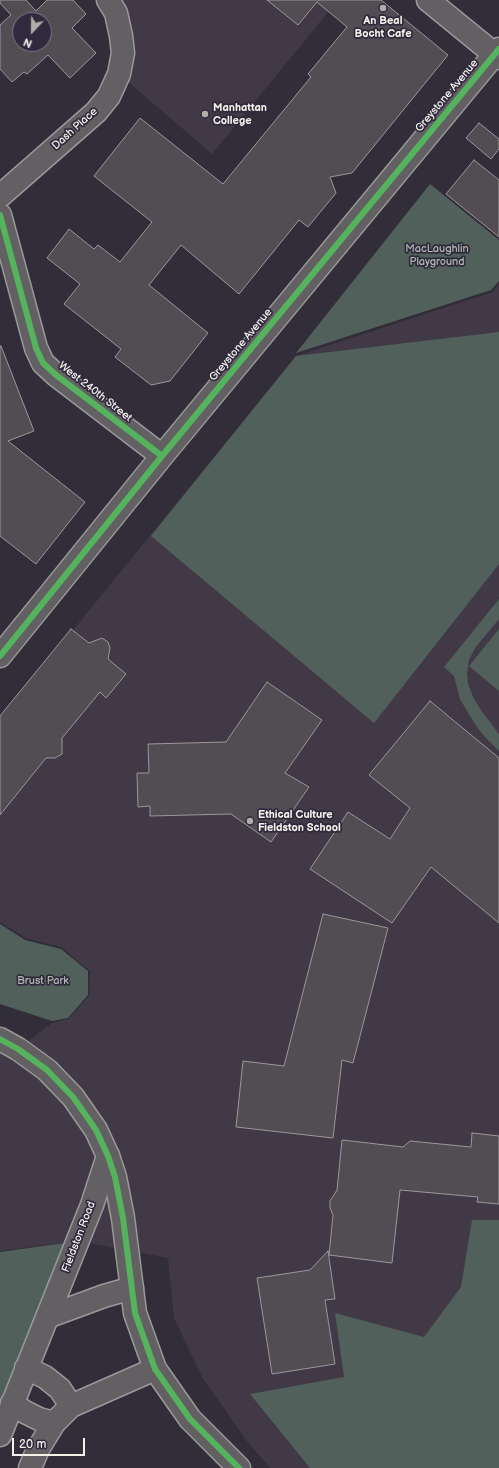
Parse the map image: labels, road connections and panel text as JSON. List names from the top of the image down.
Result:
{
  "streets": {
    "street": [
      "Greystone Avenue",
      "Dash Place",
      "West 240th Street",
      "Fieldston Road"
    ]
  },
  "crossings": [
    ["Greystone Avenue", "West 240th Street"]
  ],
  "parks": ["MacLaughlin Playground", "Brust Park"],
  "places": ["An Beal Bocht Cafe", "Manhattan College", "Ethical Culture Fieldston School"],
  "scale_bar": "20 m",
  "north": "bottom"
}
